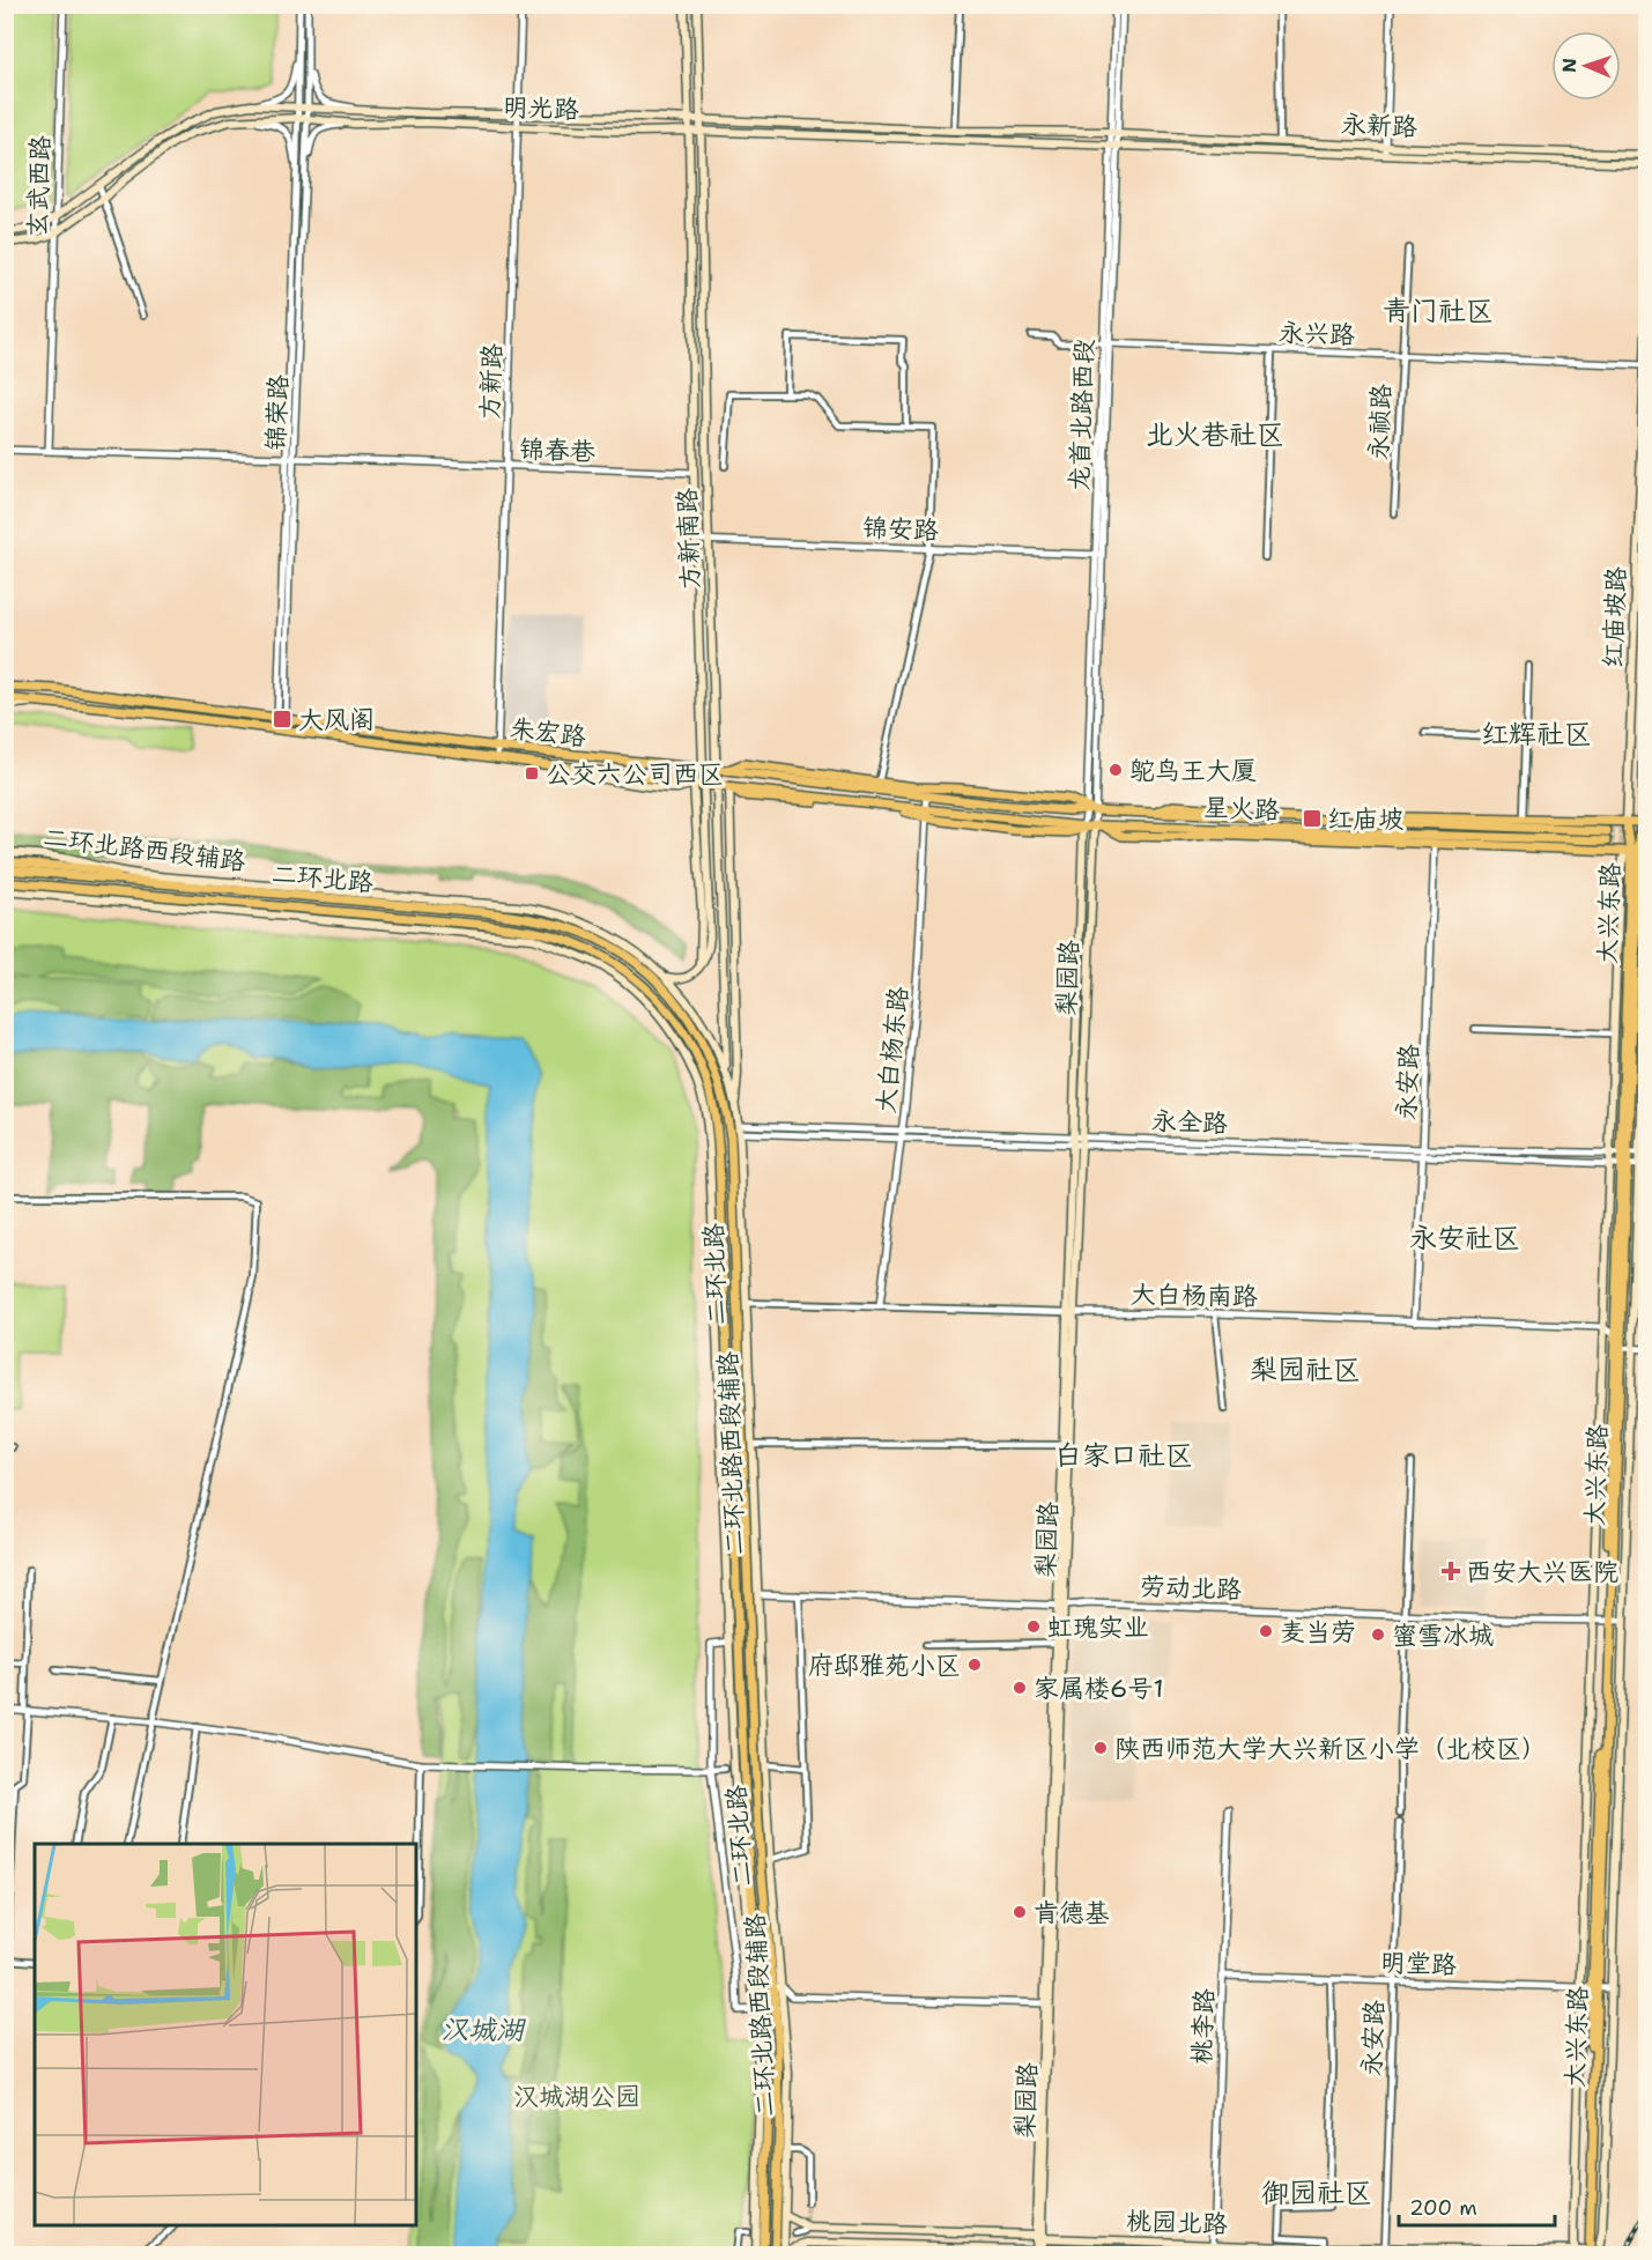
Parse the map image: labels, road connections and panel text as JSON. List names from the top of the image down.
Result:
{
  "streets": {
    "main road": [
      "明光路",
      "永新路",
      "方新南路",
      "红庙坡路",
      "朱宏路",
      "星火路",
      "二环北路西段辅路",
      "二环北路",
      "大兴东路",
      "梨园路",
      "桃园北路"
    ],
    "street": [
      "玄武西路",
      "永兴路",
      "方新路",
      "锦荣路",
      "龙首北路西段",
      "永祯路",
      "锦春巷",
      "锦安路",
      "大白杨东路",
      "永安路",
      "永全路",
      "大白杨南路",
      "劳动北路",
      "明堂路",
      "桃李路"
    ]
  },
  "crossings": [
    ["明光路", "永新路"],
    ["明光路", "玄武西路"],
    ["明光路", "方新路"],
    ["明光路", "锦荣路"],
    ["明光路", "龙首北路西段"],
    ["明光路", "方新南路"],
    ["永新路", "龙首北路西段"],
    ["永兴路", "龙首北路西段"],
    ["永兴路", "永祯路"],
    ["永兴路", "红庙坡路"],
    ["方新路", "锦春巷"],
    ["方新路", "朱宏路"],
    ["锦荣路", "锦春巷"],
    ["锦荣路", "朱宏路"],
    ["龙首北路西段", "锦安路"],
    ["龙首北路西段", "朱宏路"],
    ["龙首北路西段", "星火路"],
    ["龙首北路西段", "梨园路"],
    ["锦春巷", "方新南路"],
    ["锦安路", "方新南路"],
    ["方新南路", "朱宏路"],
    ["方新南路", "二环北路西段辅路"],
    ["红庙坡路", "大兴东路"],
    ["朱宏路", "星火路"],
    ["朱宏路", "梨园路"],
    ["朱宏路", "大白杨东路"],
    ["星火路", "梨园路"],
    ["二环北路西段辅路", "二环北路"],
    ["二环北路西段辅路", "永全路"],
    ["二环北路西段辅路", "大白杨南路"],
    ["二环北路西段辅路", "劳动北路"],
    ["二环北路西段辅路", "桃园北路"],
    ["大兴东路", "永全路"],
    ["大兴东路", "劳动北路"],
    ["大兴东路", "明堂路"],
    ["大兴东路", "桃园北路"],
    ["梨园路", "永全路"],
    ["梨园路", "大白杨南路"],
    ["梨园路", "劳动北路"],
    ["梨园路", "桃园北路"],
    ["大白杨东路", "永全路"],
    ["大白杨东路", "大白杨南路"],
    ["永安路", "永全路"],
    ["永安路", "大白杨南路"],
    ["永安路", "明堂路"],
    ["永安路", "桃园北路"],
    ["明堂路", "桃李路"],
    ["桃李路", "桃园北路"]
  ],
  "districts": [
    "青门社区",
    "北火巷社区",
    "红辉社区",
    "永安社区",
    "梨园社区",
    "白家口社区",
    "御园社区"
  ],
  "water": ["汉城湖"],
  "parks": ["汉城湖公园"],
  "places": {
    "transit": ["大风阁", "公交六公司西区", "红庙坡"],
    "other": [
      "鸵鸟王大厦",
      "虹瑰实业",
      "麦当劳",
      "蜜雪冰城",
      "府邸雅苑小区",
      "家属楼6号1",
      "陕西师范大学大兴新区小学（北校区）",
      "肯德基"
    ],
    "health": ["西安大兴医院"]
  },
  "scale_bar": "200 m",
  "north": "left"
}
